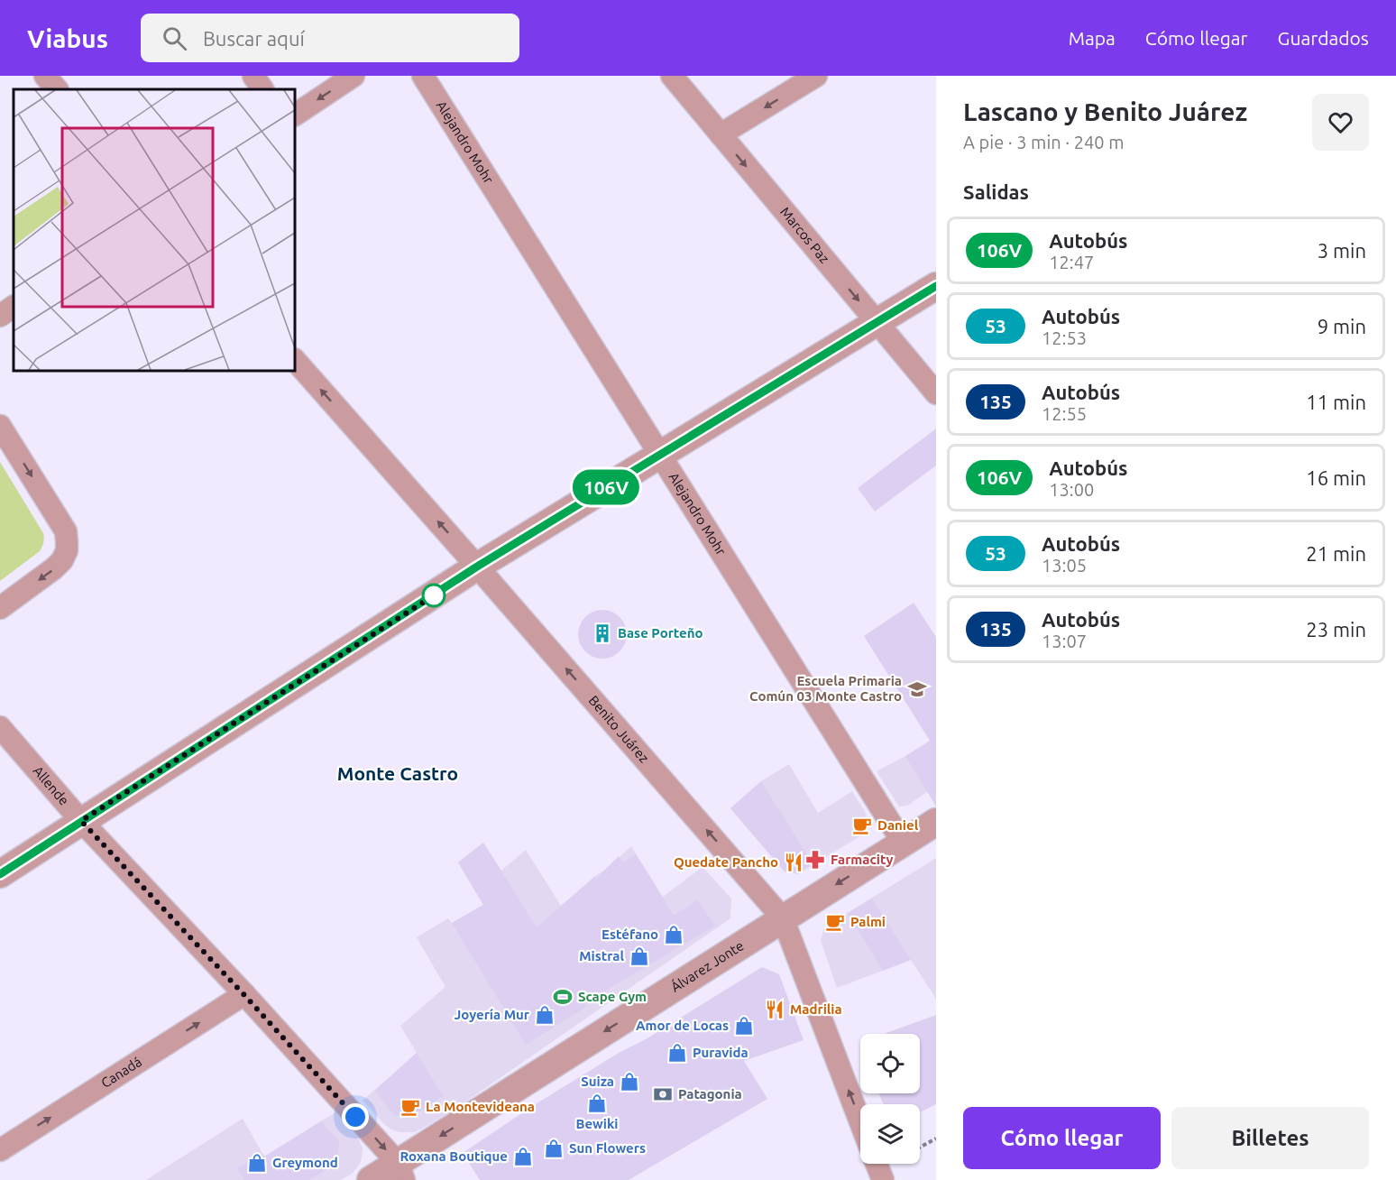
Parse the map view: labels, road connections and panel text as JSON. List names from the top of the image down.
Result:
{
  "streets": {
    "street": [
      "Alejandro Mohr",
      "Marcos Paz",
      "Benito Juárez",
      "Allende",
      "Álvarez Jonte",
      "Canadá"
    ]
  },
  "crossings": [
    ["Alejandro Mohr", "Álvarez Jonte"],
    ["Benito Juárez", "Álvarez Jonte"],
    ["Allende", "Álvarez Jonte"],
    ["Allende", "Canadá"]
  ],
  "one_way": [
    "Marcos Paz",
    "Benito Juárez",
    "Allende",
    "Álvarez Jonte",
    "Canadá"
  ],
  "districts": ["Monte Castro"],
  "places": {
    "building": ["Base Porteño"],
    "school or university": ["Escuela Primaria Común 03 Monte Castro"],
    "cafe": ["Daniel", "Palmi", "La Montevideana"],
    "pharmacy": ["Farmacity"],
    "restaurant": ["Quedate Pancho", "Madrilia"],
    "shop": [
      "Estéfano",
      "Mistral",
      "Joyería Mur",
      "Amor de Locas",
      "Puravida",
      "Suiza",
      "Bewiki",
      "Sun Flowers",
      "Roxana Boutique",
      "Greymond"
    ],
    "sports": ["Scape Gym"],
    "bank": ["Patagonia"]
  },
  "lines": ["bus line 106V"],
  "page": {
    "header": "Viabus",
    "search": "Buscar aquí",
    "nav": ["Mapa", "Cómo llegar", "Guardados"],
    "on_map": "106V",
    "heading": [
      ["Lascano y Benito Juárez", "A pie · 3 min · 240 m"],
      "Salidas"
    ],
    "list": [
      {
        "mark": "106V",
        "name": "Autobús",
        "note": "12:47",
        "value": "3 min"
      },
      {
        "mark": "53",
        "name": "Autobús",
        "note": "12:53",
        "value": "9 min"
      },
      {
        "mark": "135",
        "name": "Autobús",
        "note": "12:55",
        "value": "11 min"
      },
      {
        "mark": "106V",
        "name": "Autobús",
        "note": "13:00",
        "value": "16 min"
      },
      {
        "mark": "53",
        "name": "Autobús",
        "note": "13:05",
        "value": "21 min"
      },
      {
        "mark": "135",
        "name": "Autobús",
        "note": "13:07",
        "value": "23 min"
      }
    ],
    "buttons": ["Cómo llegar", "Billetes"]
  }
}
